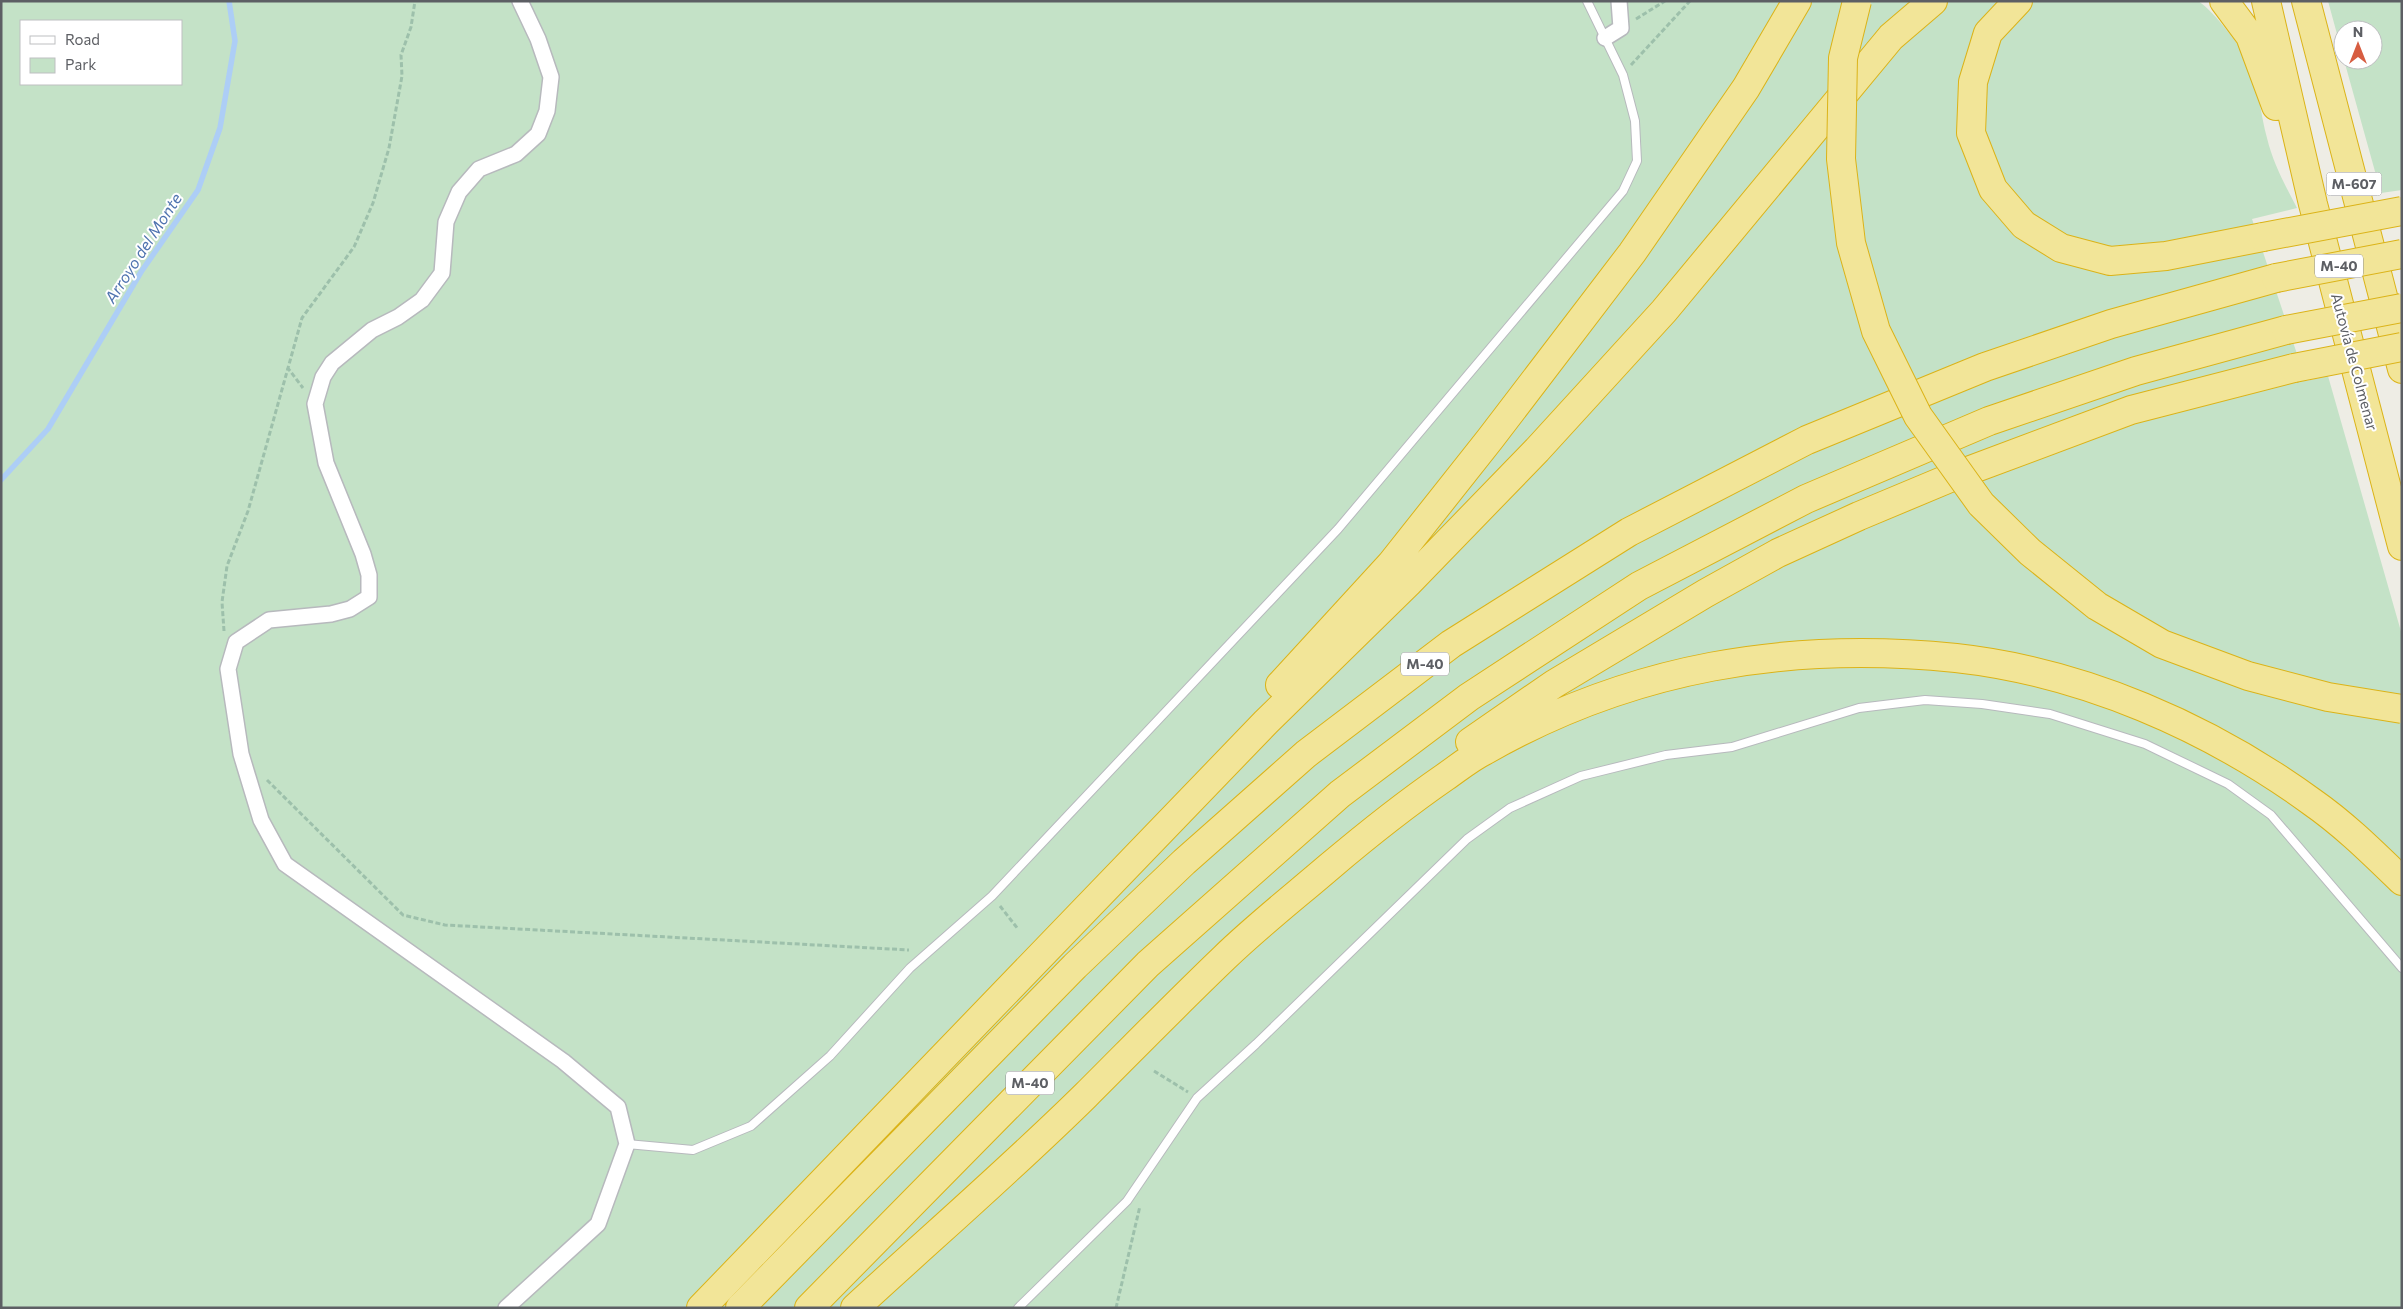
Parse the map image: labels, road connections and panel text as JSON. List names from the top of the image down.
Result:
{
  "streets": {
    "highway": ["M-607", "M-40", "Autovía de Colmenar"]
  },
  "water": ["Arroyo del Monte"],
  "legend": ["Road", "Park"],
  "north": "top"
}
